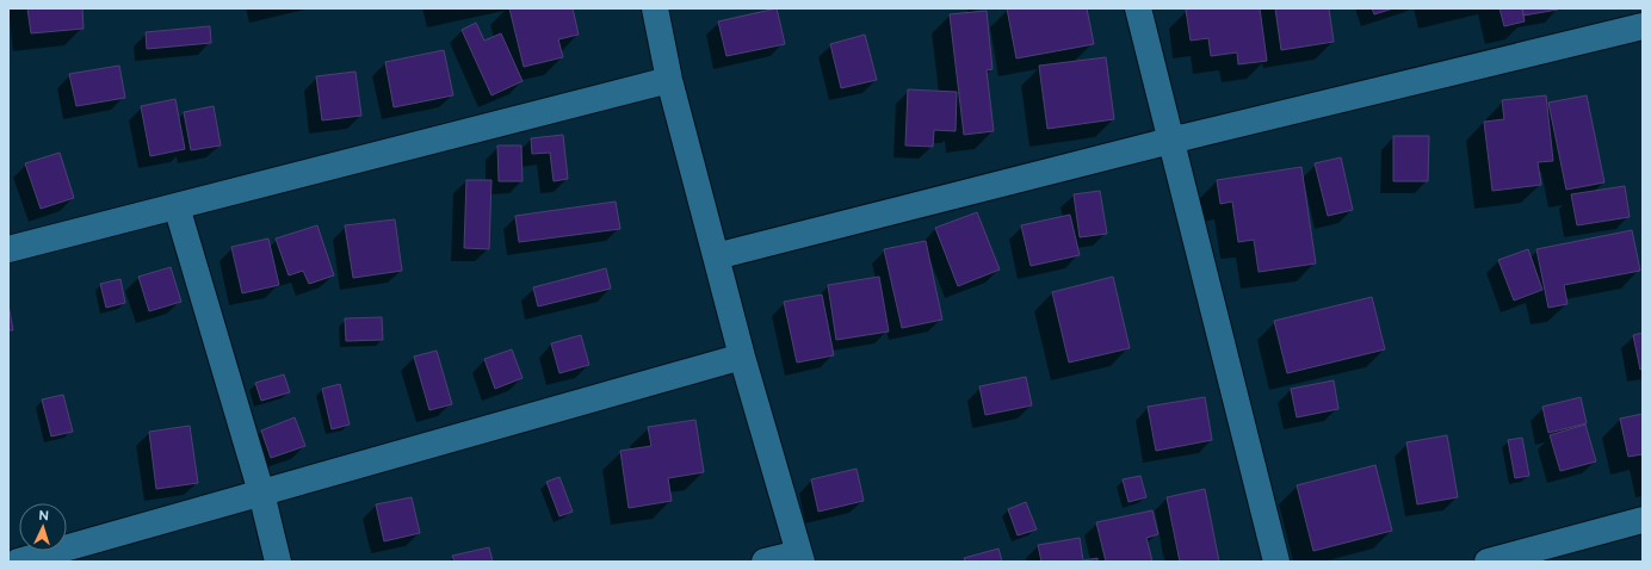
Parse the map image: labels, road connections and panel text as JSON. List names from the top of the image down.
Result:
{
  "north": "top"
}
